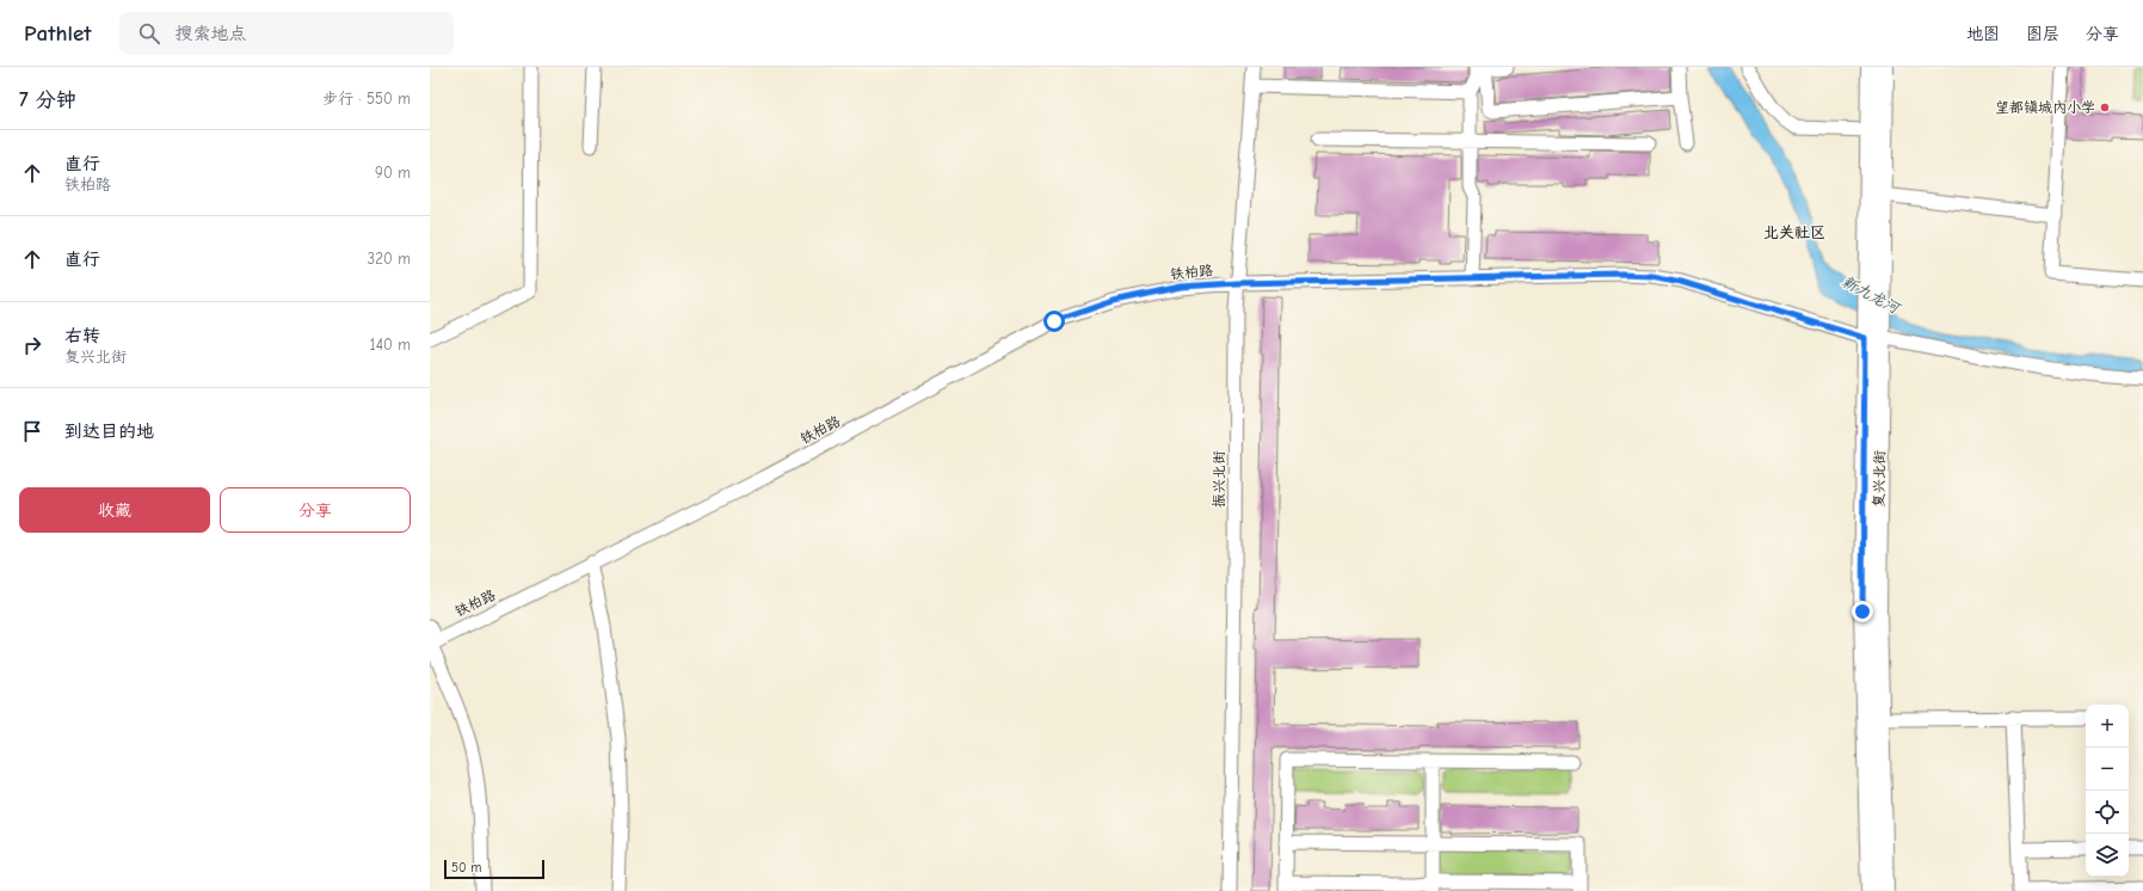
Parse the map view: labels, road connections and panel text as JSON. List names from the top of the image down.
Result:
{
  "streets": {
    "main road": ["复兴北街"],
    "street": ["铁柏路", "振兴北街"]
  },
  "crossings": [
    ["铁柏路", "振兴北街"],
    ["铁柏路", "复兴北街"]
  ],
  "districts": ["北关社区"],
  "water": ["新九龙河"],
  "places": ["望都镇城内小学"],
  "scale_bar": "50 m",
  "page": {
    "header": "Pathlet",
    "search": "搜索地点",
    "nav": ["地图", "图层", "分享"],
    "heading": ["7 分钟", "步行 · 550 m"],
    "list": [
      ["直行", "铁柏路", "90 m"],
      ["直行", "320 m"],
      ["右转", "复兴北街", "140 m"],
      "到达目的地"
    ],
    "buttons": ["收藏", "分享"],
    "map_buttons": ["+", "−"],
    "scale": "50 m"
  }
}
